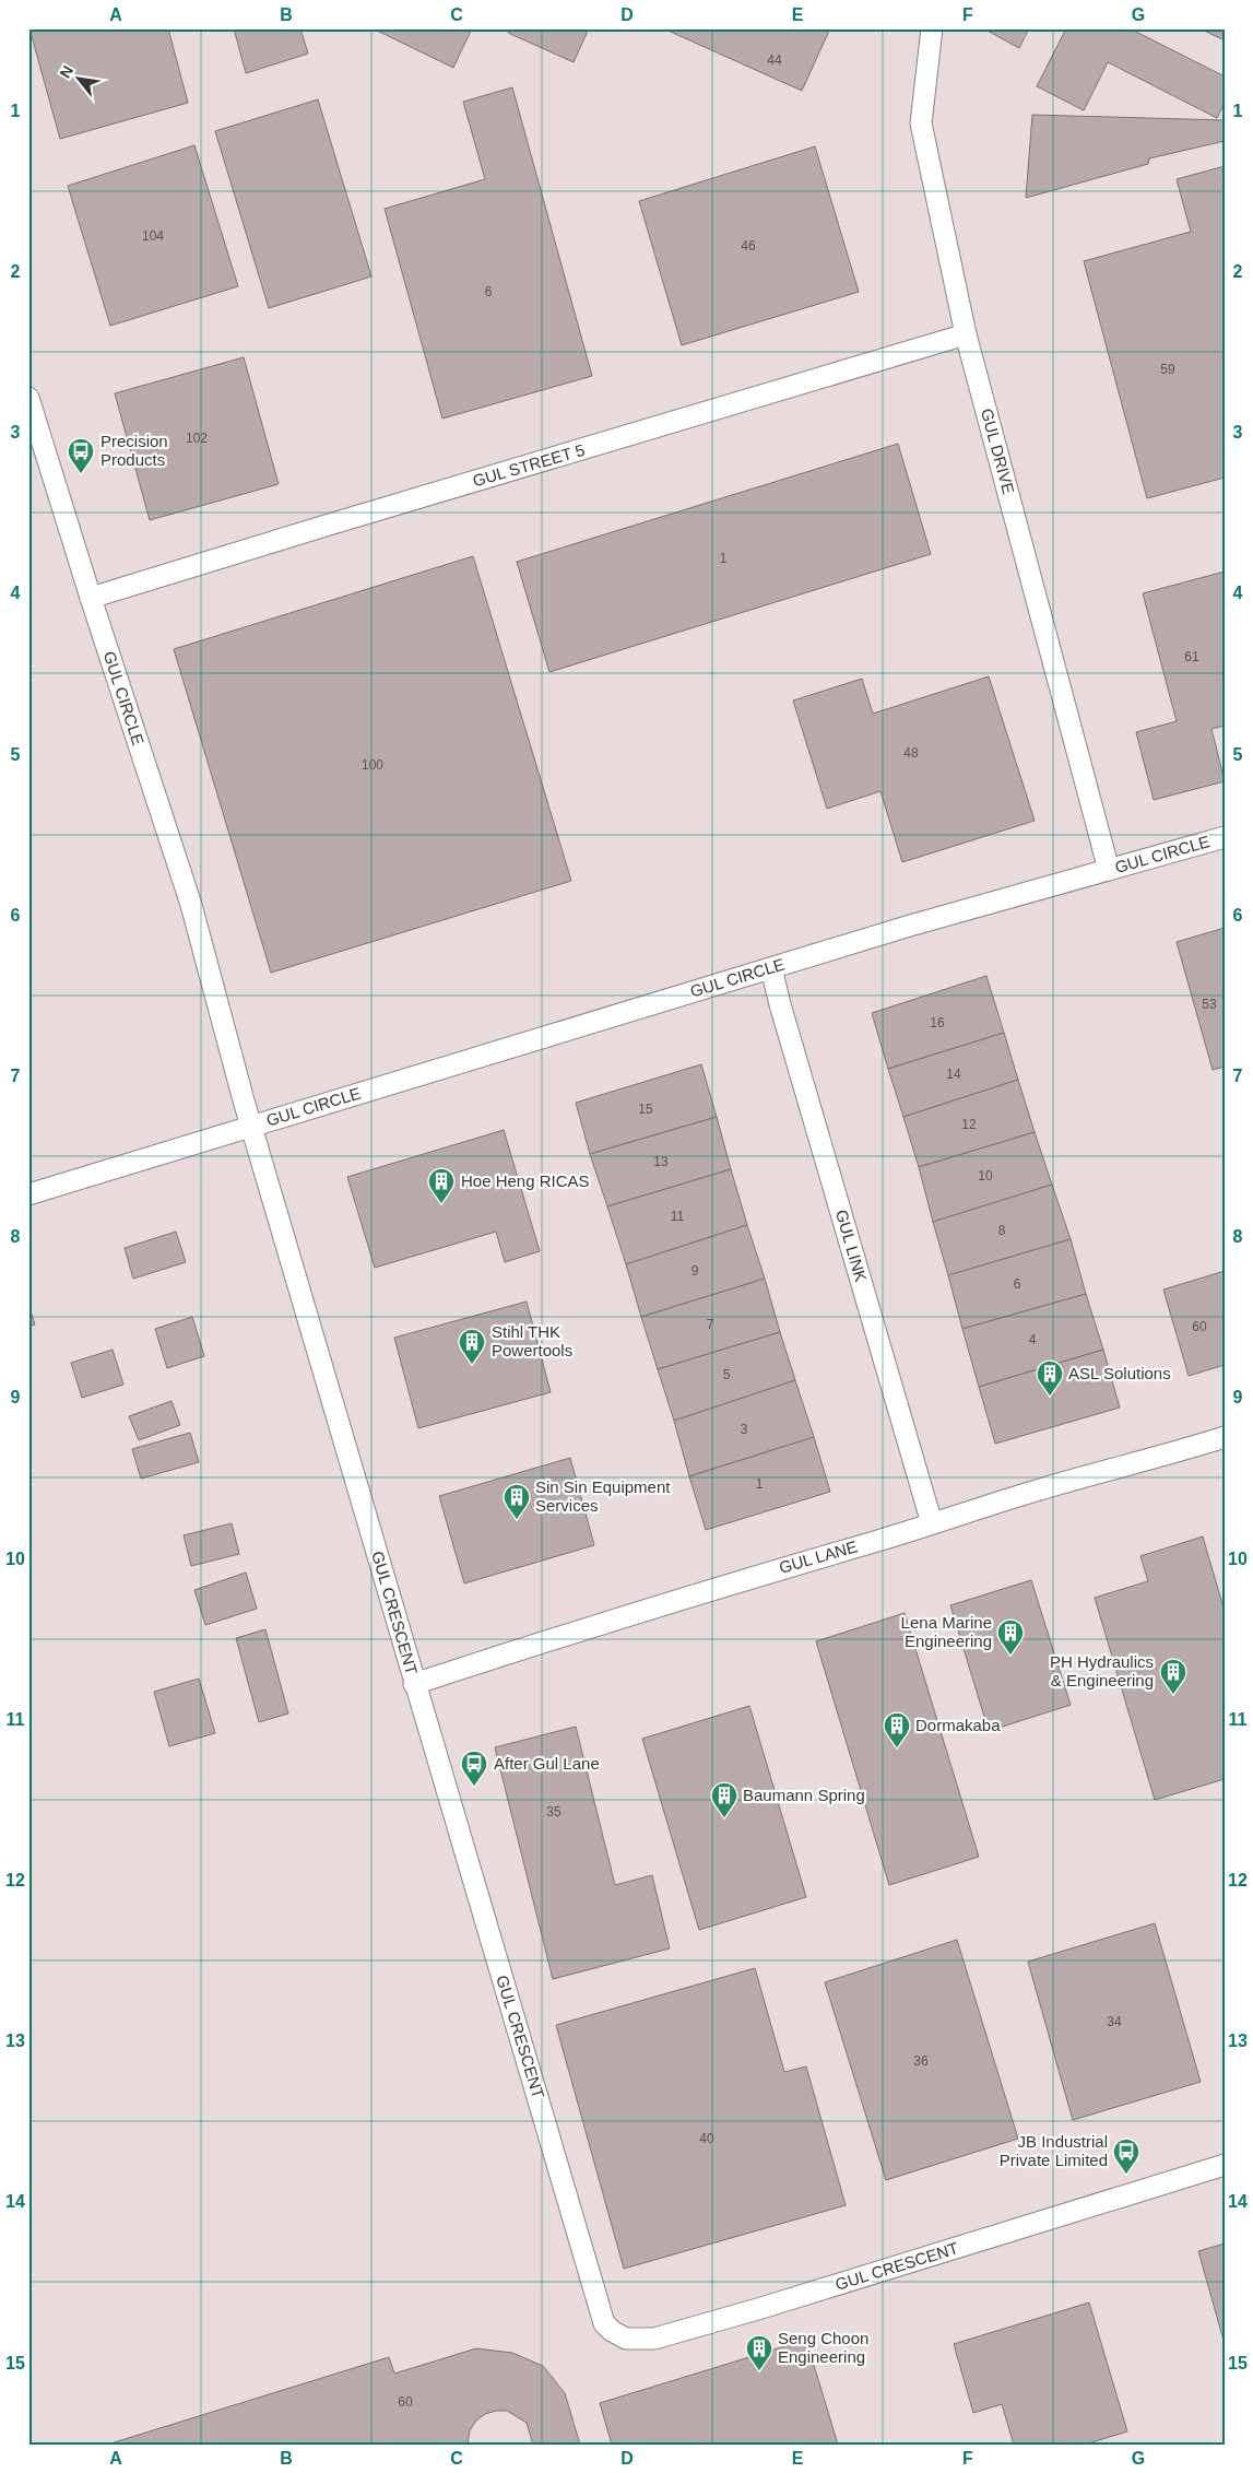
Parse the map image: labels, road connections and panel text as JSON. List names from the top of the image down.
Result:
{
  "streets": {
    "street": [
      "GUL DRIVE",
      "GUL STREET 5",
      "GUL CIRCLE",
      "GUL LINK",
      "GUL LANE",
      "GUL CRESCENT"
    ]
  },
  "crossings": [
    ["GUL DRIVE", "GUL STREET 5"],
    ["GUL DRIVE", "GUL CIRCLE"],
    ["GUL STREET 5", "GUL CIRCLE"],
    ["GUL CIRCLE", "GUL LINK"],
    ["GUL CIRCLE", "GUL CRESCENT"],
    ["GUL LINK", "GUL LANE"],
    ["GUL LANE", "GUL CRESCENT"]
  ],
  "places": {
    "bus stop": ["Precision Products", "After Gul Lane", "JB Industrial Private Limited"],
    "building": [
      "Hoe Heng RICAS",
      "Stihl THK Powertools",
      "ASL Solutions",
      "Sin Sin Equipment Services",
      "Lena Marine Engineering",
      "PH Hydraulics & Engineering",
      "Dormakaba",
      "Baumann Spring",
      "Seng Choon Engineering"
    ]
  },
  "house_numbers": [
    "44",
    "104",
    "46",
    "6",
    "59",
    "102",
    "1",
    "61",
    "48",
    "100",
    "53",
    "16",
    "14",
    "15",
    "12",
    "13",
    "10",
    "11",
    "8",
    "9",
    "6",
    "7",
    "60",
    "4",
    "5",
    "3",
    "1",
    "35",
    "34",
    "36",
    "40",
    "60"
  ],
  "north": "top left",
  "grid": {
    "columns": [
      "A",
      "B",
      "C",
      "D",
      "E",
      "F",
      "G"
    ],
    "rows": [
      "1",
      "2",
      "3",
      "4",
      "5",
      "6",
      "7",
      "8",
      "9",
      "10",
      "11",
      "12",
      "13",
      "14",
      "15"
    ]
  }
}
